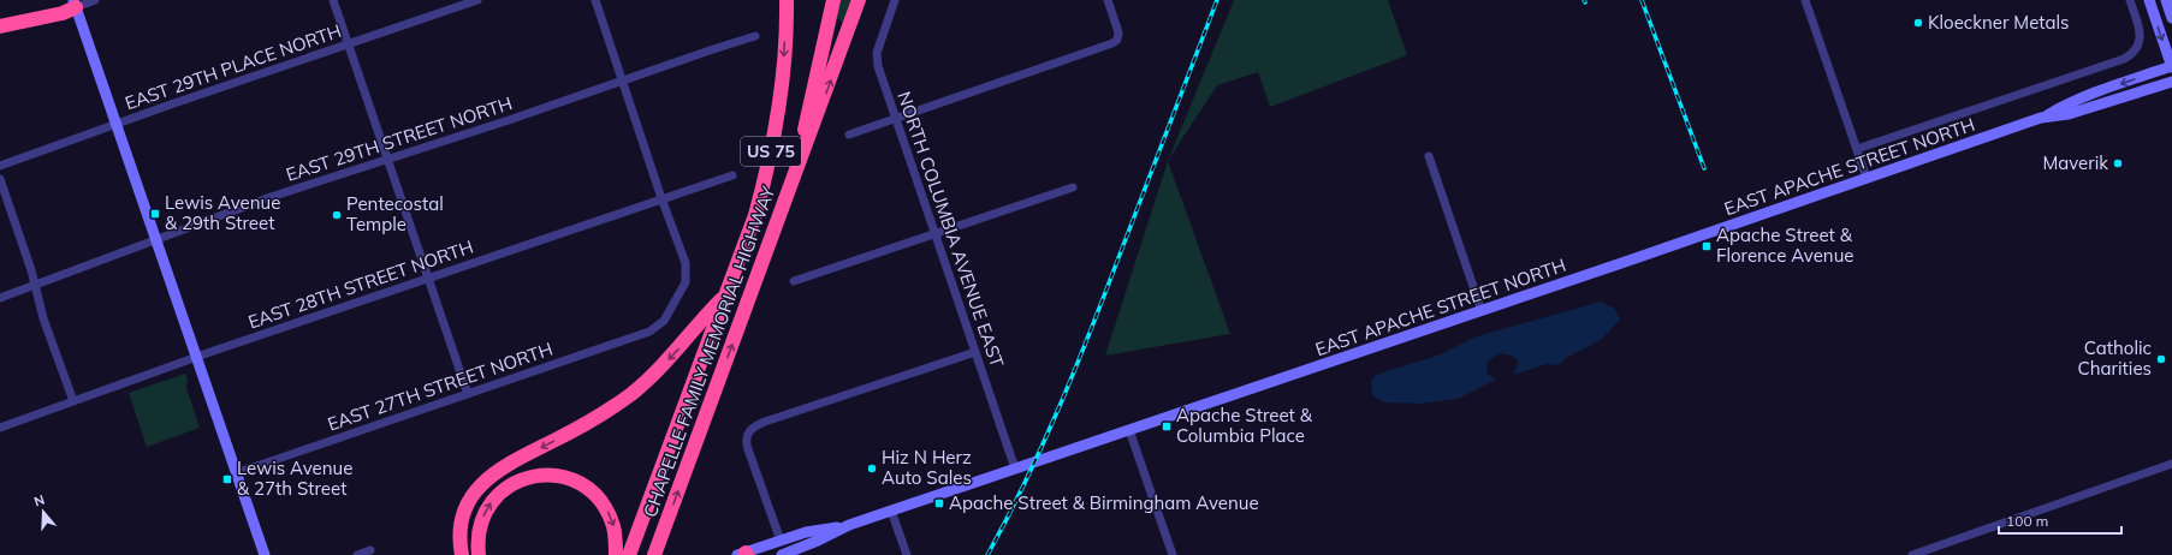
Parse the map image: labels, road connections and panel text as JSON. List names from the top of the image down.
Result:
{
  "streets": {
    "highway": ["US 75", "CHAPELLE FAMILY MEMORIAL HIGHWAY"],
    "main road": ["EAST APACHE STREET NORTH"],
    "street": [
      "EAST 29TH PLACE NORTH",
      "EAST 29TH STREET NORTH",
      "NORTH COLUMBIA AVENUE EAST",
      "EAST 28TH STREET NORTH",
      "EAST 27TH STREET NORTH"
    ]
  },
  "crossings": [
    ["EAST APACHE STREET NORTH", "NORTH COLUMBIA AVENUE EAST"],
    ["EAST 28TH STREET NORTH", "EAST 27TH STREET NORTH"]
  ],
  "places": {
    "other": [
      "Kloeckner Metals",
      "Maverik",
      "Pentecostal Temple",
      "Catholic Charities",
      "Hiz N Herz Auto Sales"
    ],
    "transit": [
      "Lewis Avenue & 29th Street",
      "Apache Street & Florence Avenue",
      "Apache Street & Columbia Place",
      "Lewis Avenue & 27th Street",
      "Apache Street & Birmingham Avenue"
    ]
  },
  "scale_bar": "100 m",
  "north": "top"
}
